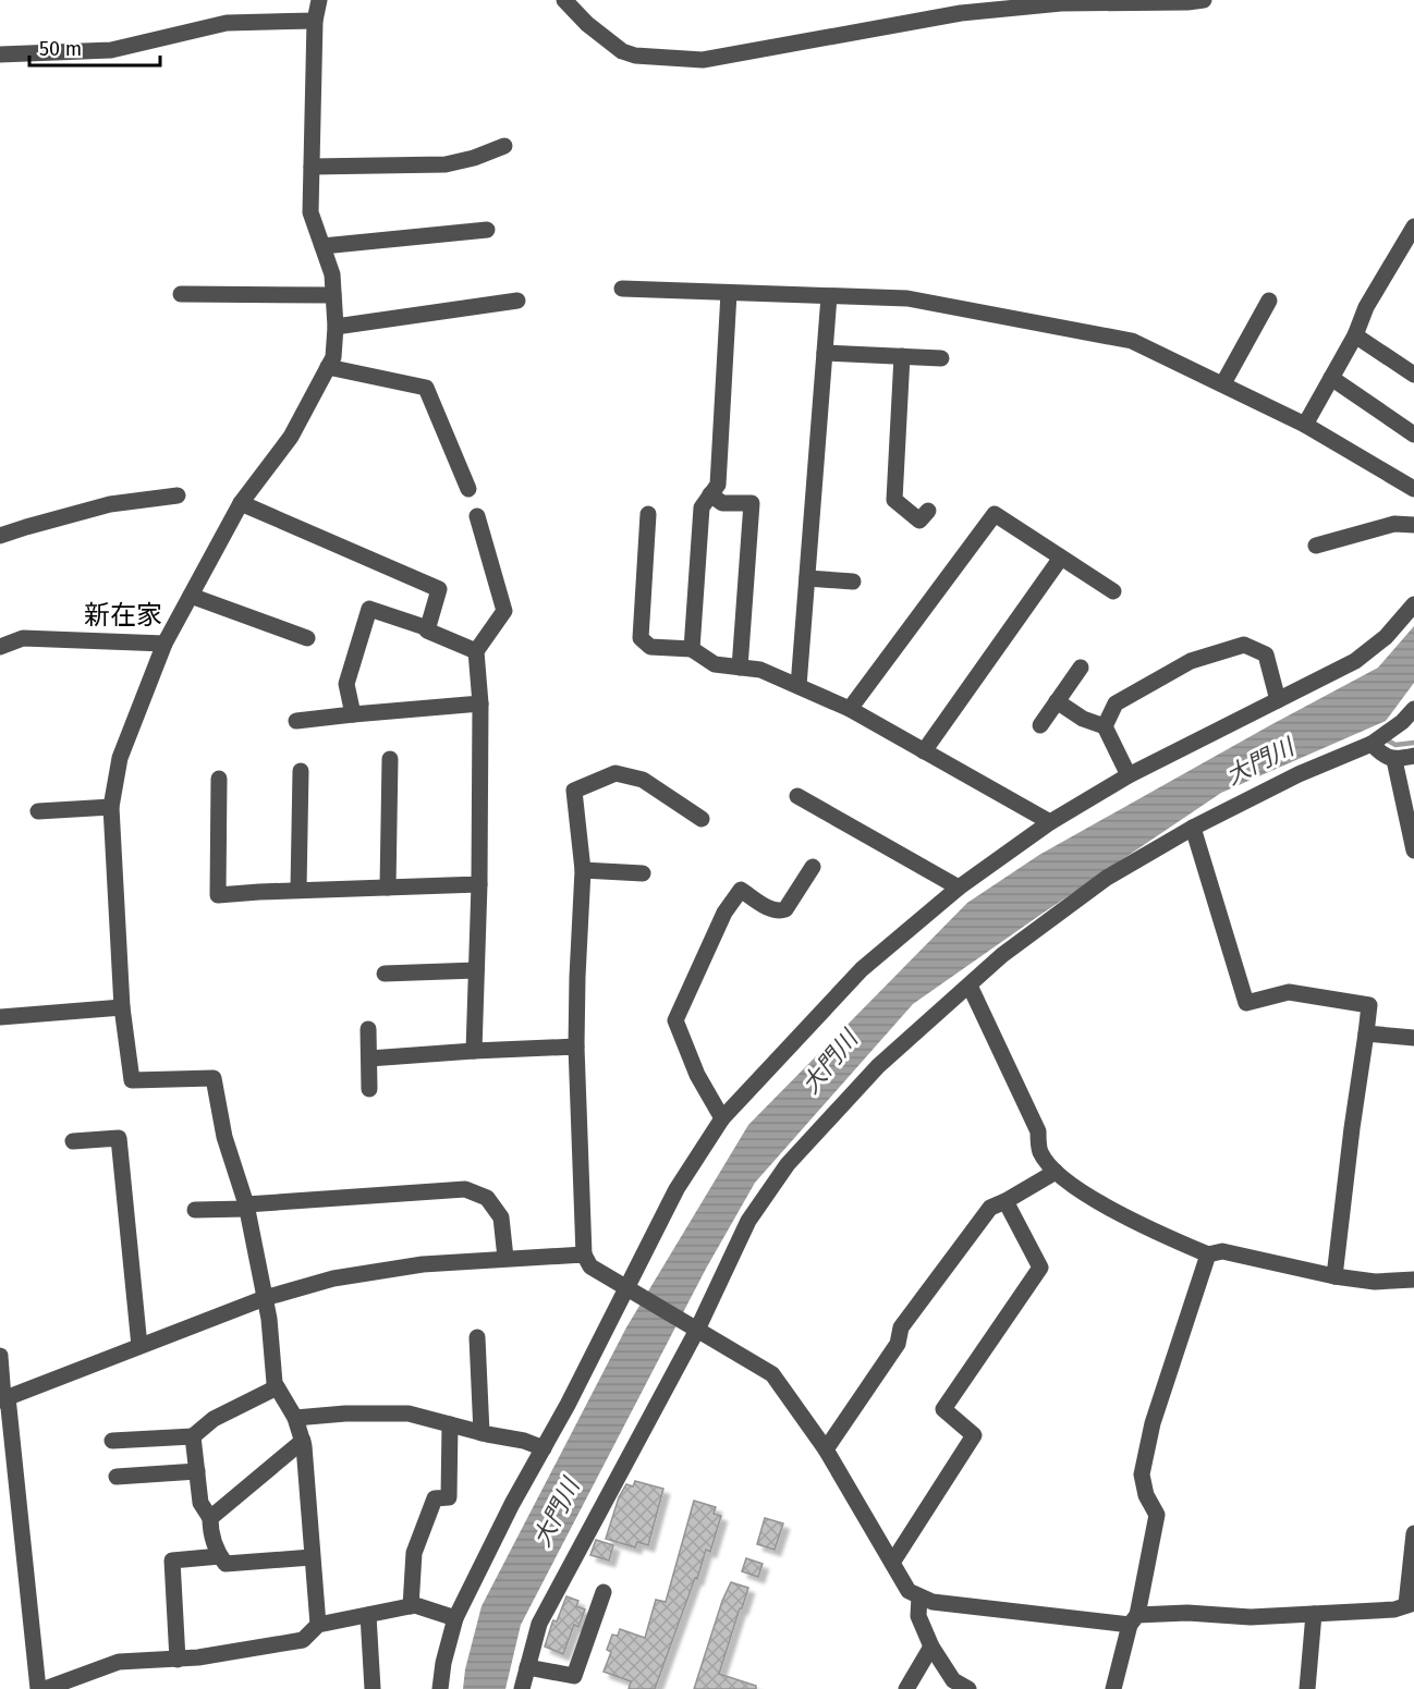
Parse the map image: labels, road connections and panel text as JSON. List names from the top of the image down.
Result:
{
  "districts": ["新在家"],
  "water": ["大門川"],
  "scale_bar": "50 m"
}
